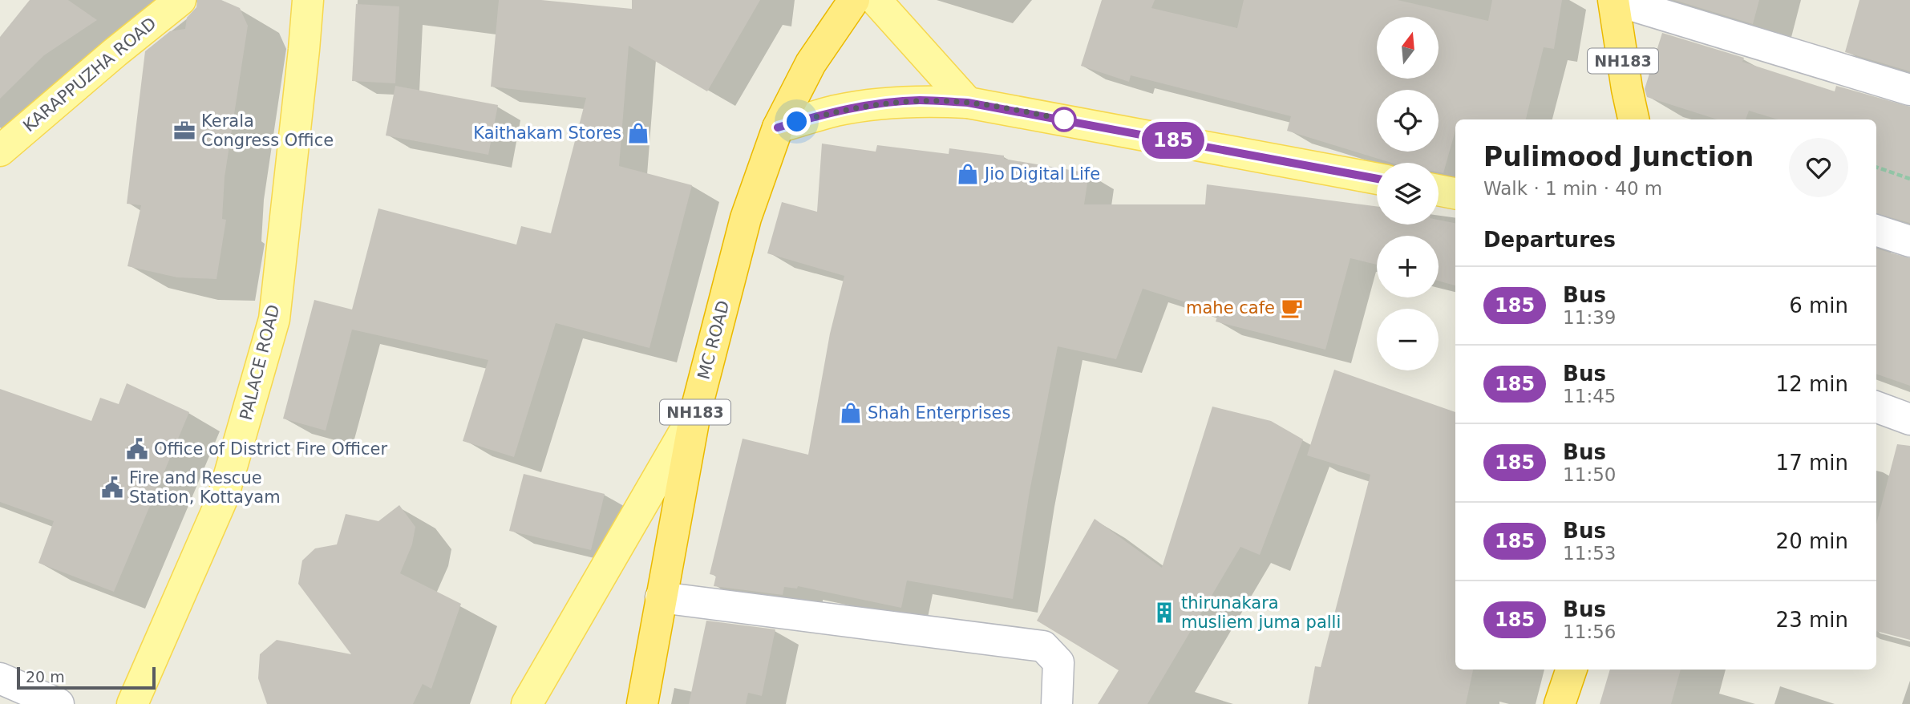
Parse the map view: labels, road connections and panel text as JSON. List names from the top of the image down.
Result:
{
  "streets": {
    "highway": ["NH183", "MC ROAD"],
    "main road": ["KARAPPUZHA ROAD", "PALACE ROAD"]
  },
  "places": {
    "office": ["Kerala Congress Office"],
    "shop": ["Kaithakam Stores", "Jio Digital Life", "Shah Enterprises"],
    "cafe": ["mahe cafe"],
    "public building": ["Office of District Fire Officer", "Fire and Rescue Station, Kottayam"],
    "building": ["thirunakara musliem juma palli"]
  },
  "lines": ["bus line 185"],
  "scale_bar": "20 m",
  "north": "top",
  "page": {
    "on_map": "185",
    "map_buttons": ["+", "−"],
    "heading": [
      ["Pulimood Junction", "Walk · 1 min · 40 m"],
      "Departures"
    ],
    "list": [
      {
        "mark": "185",
        "name": "Bus",
        "note": "11:39",
        "value": "6 min"
      },
      {
        "mark": "185",
        "name": "Bus",
        "note": "11:45",
        "value": "12 min"
      },
      {
        "mark": "185",
        "name": "Bus",
        "note": "11:50",
        "value": "17 min"
      },
      {
        "mark": "185",
        "name": "Bus",
        "note": "11:53",
        "value": "20 min"
      },
      {
        "mark": "185",
        "name": "Bus",
        "note": "11:56",
        "value": "23 min"
      }
    ],
    "scale": "20 m"
  }
}
